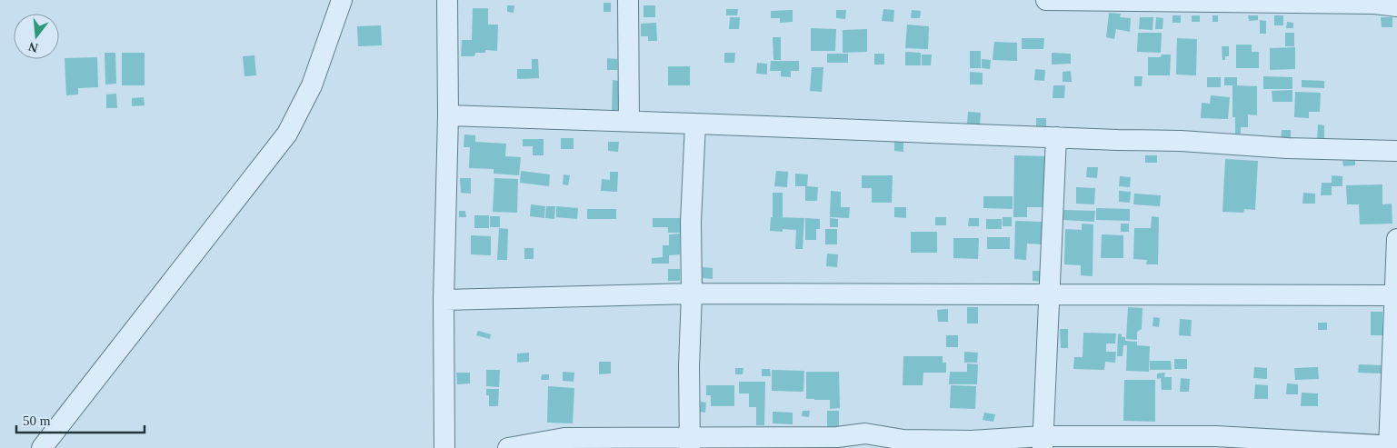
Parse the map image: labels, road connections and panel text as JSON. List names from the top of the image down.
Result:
{
  "scale_bar": "50 m",
  "north": "bottom"
}
